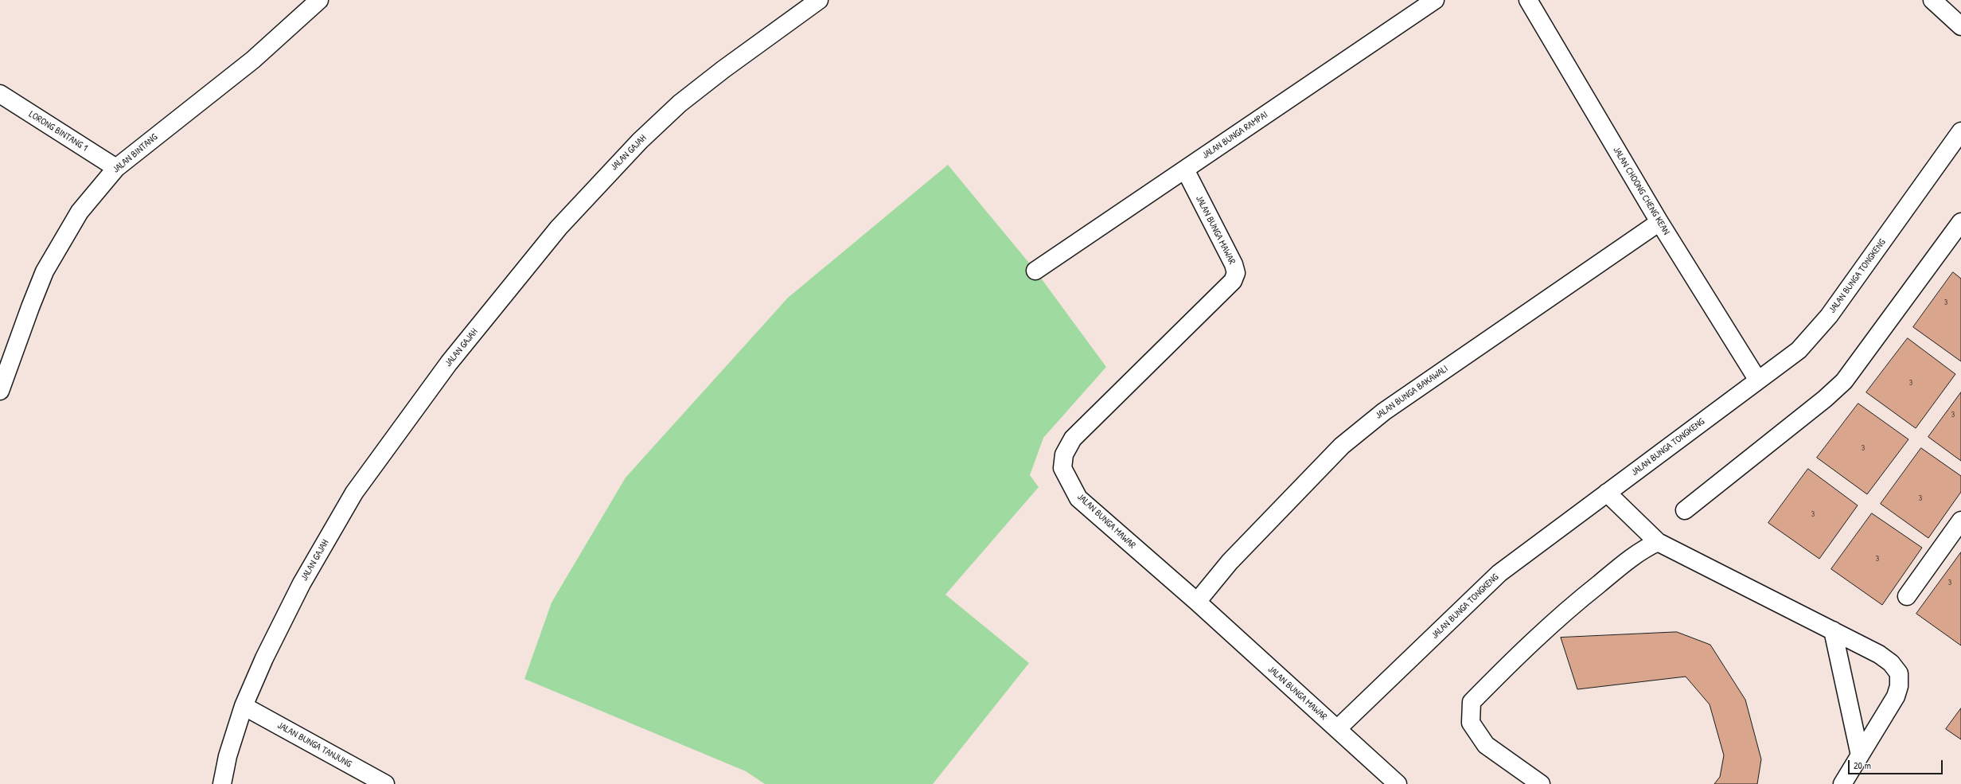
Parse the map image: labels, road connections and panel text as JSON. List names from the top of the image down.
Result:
{
  "streets": {
    "street": [
      "LORONG BINTANG 1",
      "JALAN BUNGA RAMPAI",
      "JALAN GAJAH",
      "JALAN BINTANG",
      "JALAN CHOONG CHENG KEAN",
      "JALAN BUNGA MAWAR",
      "JALAN BUNGA TONGKENG",
      "JALAN BUNGA BAKAWALI",
      "JALAN BUNGA TANJUNG"
    ]
  },
  "crossings": [
    ["LORONG BINTANG 1", "JALAN BINTANG"],
    ["JALAN BUNGA RAMPAI", "JALAN BUNGA MAWAR"],
    ["JALAN GAJAH", "JALAN BUNGA TANJUNG"],
    ["JALAN CHOONG CHENG KEAN", "JALAN BUNGA TONGKENG"],
    ["JALAN CHOONG CHENG KEAN", "JALAN BUNGA BAKAWALI"],
    ["JALAN BUNGA MAWAR", "JALAN BUNGA TONGKENG"],
    ["JALAN BUNGA MAWAR", "JALAN BUNGA BAKAWALI"]
  ],
  "house_numbers": [
    "3",
    "3",
    "3",
    "3",
    "3",
    "3",
    "3",
    "3"
  ],
  "scale_bar": "20 m"
}
